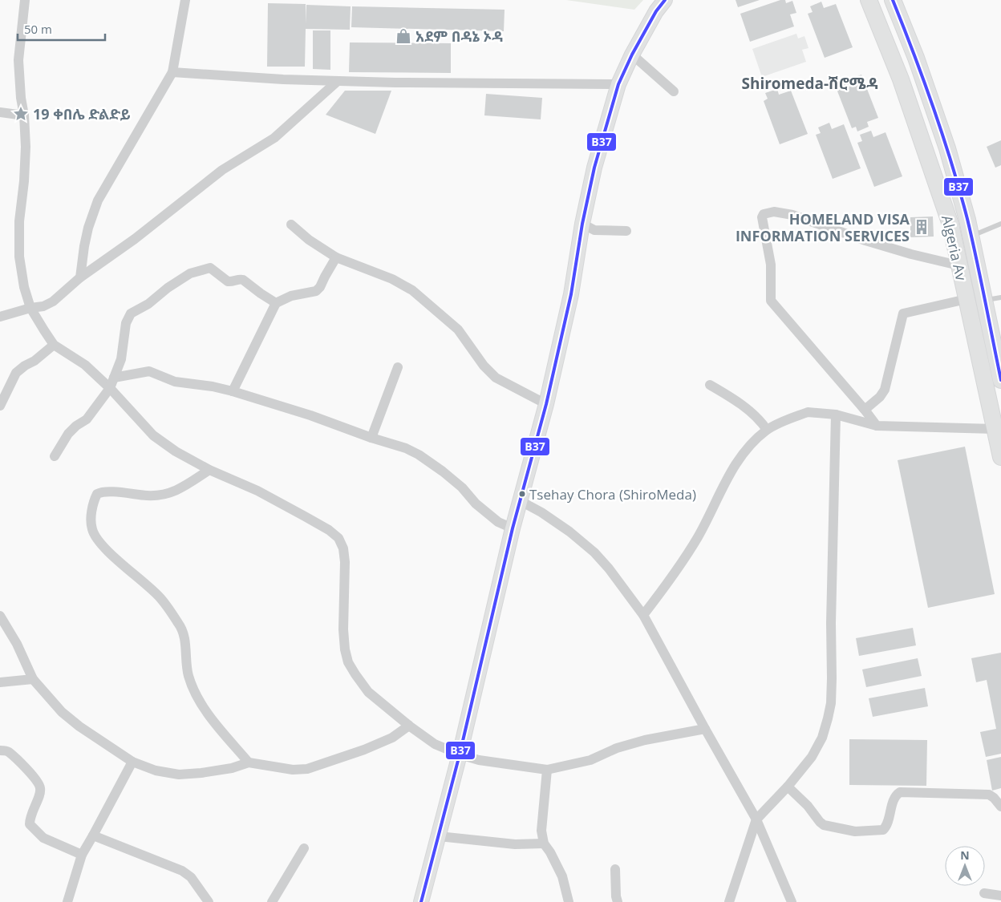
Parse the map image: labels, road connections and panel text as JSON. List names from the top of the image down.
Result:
{
  "streets": {
    "main road": ["Algeria Av"]
  },
  "districts": ["Shiromeda-ሽሮሜዳ"],
  "places": {
    "shop": ["አደም በዳኔ ኦዳ"],
    "place": ["19 ቀበሌ ድልድይ"],
    "building": ["HOMELAND VISA INFORMATION SERVICES"],
    "other": ["Tsehay Chora (ShiroMeda)"]
  },
  "lines": ["transit line B37"],
  "scale_bar": "50 m",
  "north": "top"
}
